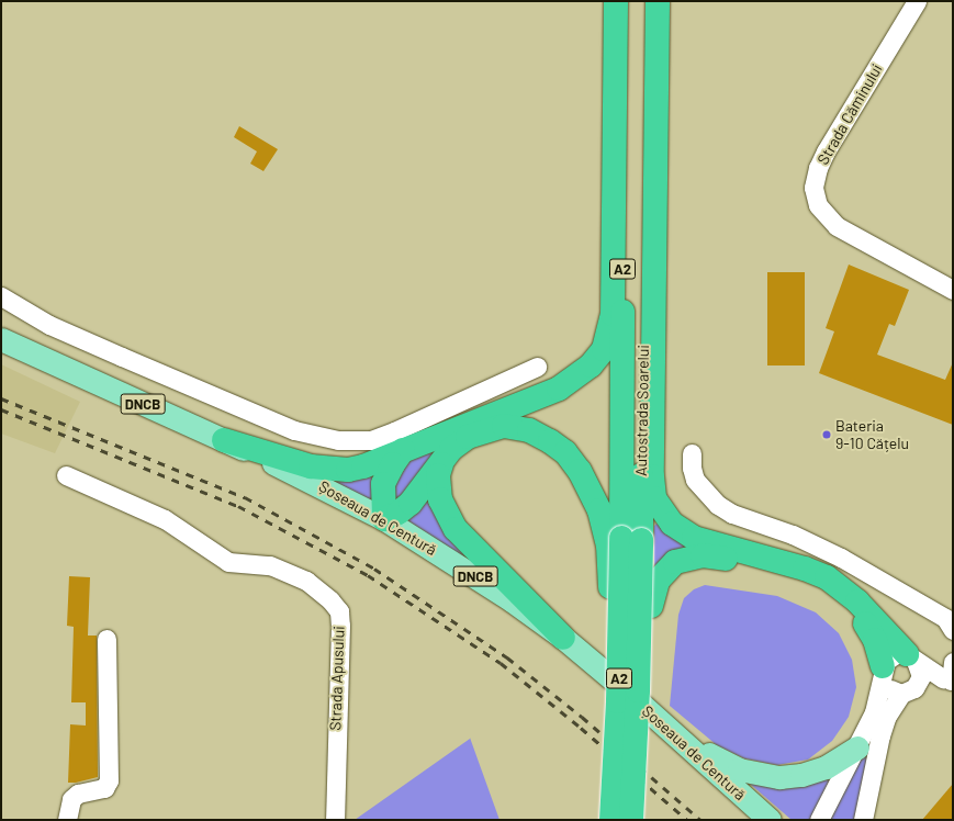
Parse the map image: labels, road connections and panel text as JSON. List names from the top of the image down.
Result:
{
  "streets": {
    "highway": ["A2", "Autostrada Soarelui"],
    "main road": ["DNCB", "Șoseaua de Centură"],
    "street": ["Strada Căminului", "Strada Apusului"]
  },
  "places": ["Bateria 9-10 Cățelu"]
}
